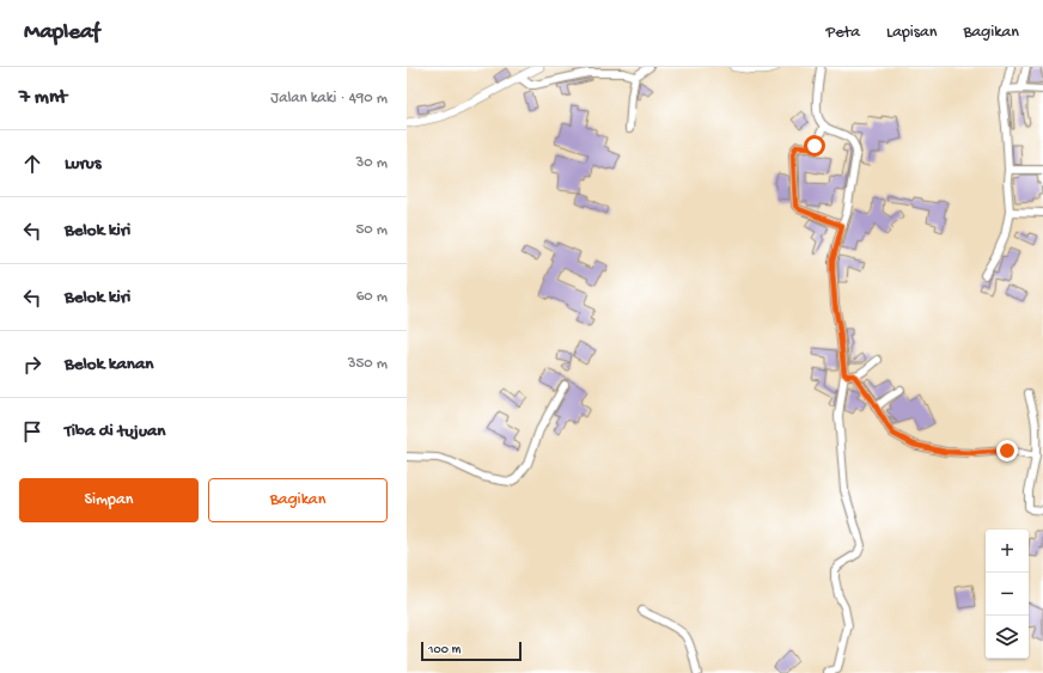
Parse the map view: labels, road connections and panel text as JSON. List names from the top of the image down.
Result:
{
  "scale_bar": "100 m",
  "page": {
    "header": "Mapleaf",
    "nav": ["Peta", "Lapisan", "Bagikan"],
    "heading": ["7 mnt", "Jalan kaki · 490 m"],
    "list": [
      ["Lurus", "30 m"],
      ["Belok kiri", "50 m"],
      ["Belok kiri", "60 m"],
      ["Belok kanan", "350 m"],
      "Tiba di tujuan"
    ],
    "buttons": ["Simpan", "Bagikan"],
    "map_buttons": ["+", "−"],
    "scale": "100 m"
  }
}
